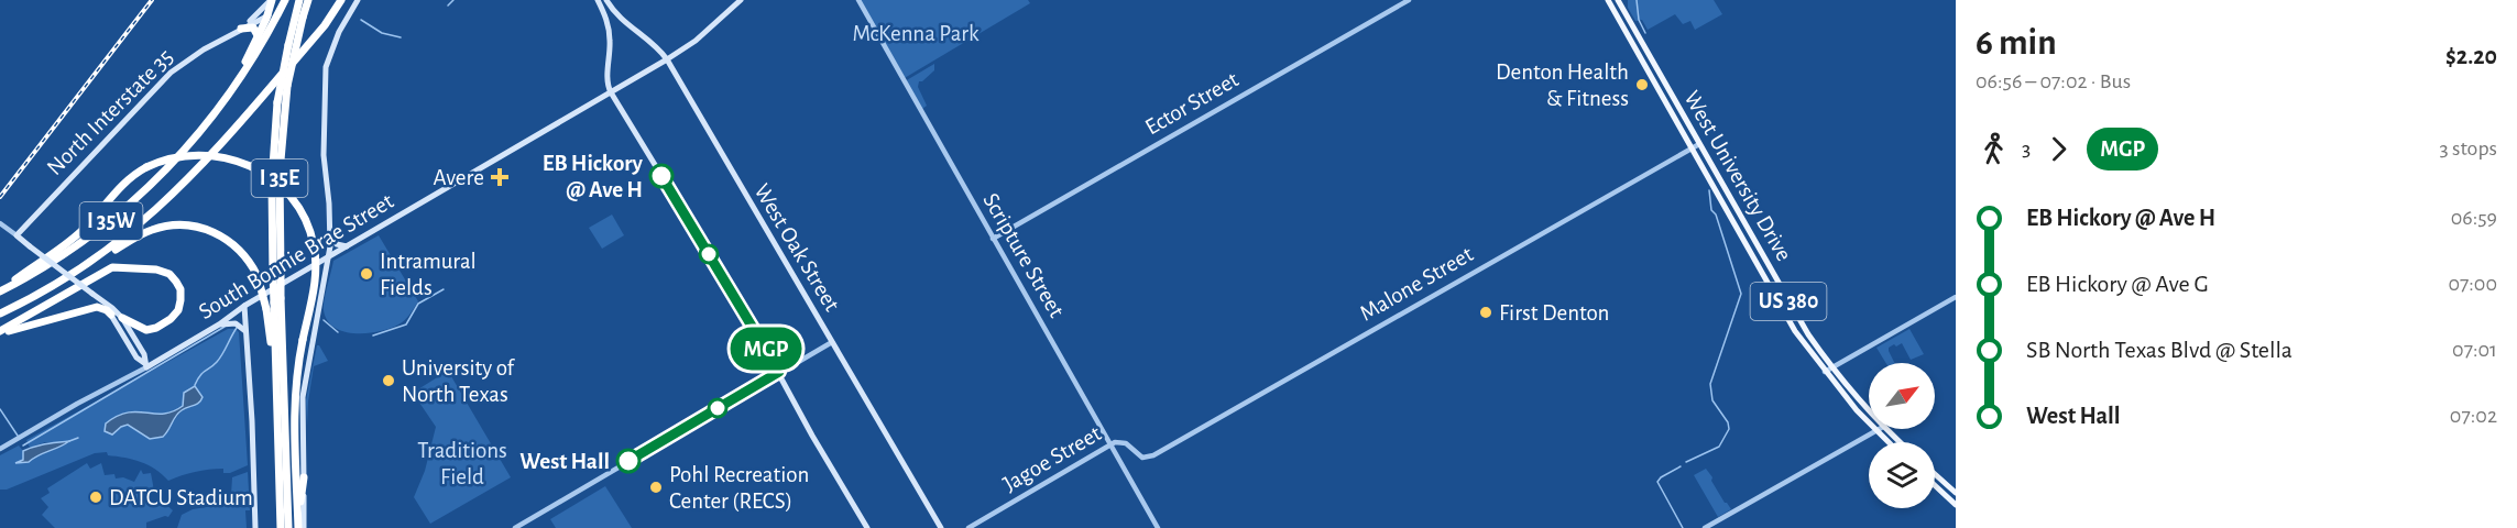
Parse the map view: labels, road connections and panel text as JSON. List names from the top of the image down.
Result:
{
  "streets": {
    "highway": ["I 35E", "I 35W"],
    "main road": [
      "North Interstate 35",
      "West University Drive",
      "West Oak Street",
      "South Bonnie Brae Street",
      "US 380"
    ],
    "street": [
      "Ector Street",
      "Scripture Street",
      "Malone Street",
      "Jagoe Street"
    ]
  },
  "crossings": [
    ["Ector Street", "Scripture Street"],
    ["West University Drive", "Malone Street"],
    ["West Oak Street", "South Bonnie Brae Street"],
    ["Scripture Street", "Jagoe Street"],
    ["Malone Street", "Jagoe Street"]
  ],
  "parks": ["McKenna Park", "Traditions Field"],
  "places": {
    "other": [
      "Denton Health & Fitness",
      "EB Hickory @ Ave H",
      "Intramural Fields",
      "First Denton",
      "University of North Texas",
      "West Hall",
      "Pohl Recreation Center (RECS)",
      "DATCU Stadium"
    ],
    "health": ["Avere"]
  },
  "lines": ["bus line MGP"],
  "north": "top right",
  "page": {
    "on_map": "MGP",
    "heading": ["6 min", "06:56 – 07:02 · Bus", "$2.20"],
    "legs": ["3", "MGP", "3 stops"],
    "list": [
      {
        "name": "EB Hickory @ Ave H",
        "value": "06:59"
      },
      {
        "name": "EB Hickory @ Ave G",
        "value": "07:00"
      },
      {
        "name": "SB North Texas Blvd @ Stella",
        "value": "07:01"
      },
      {
        "name": "West Hall",
        "value": "07:02"
      }
    ]
  }
}
